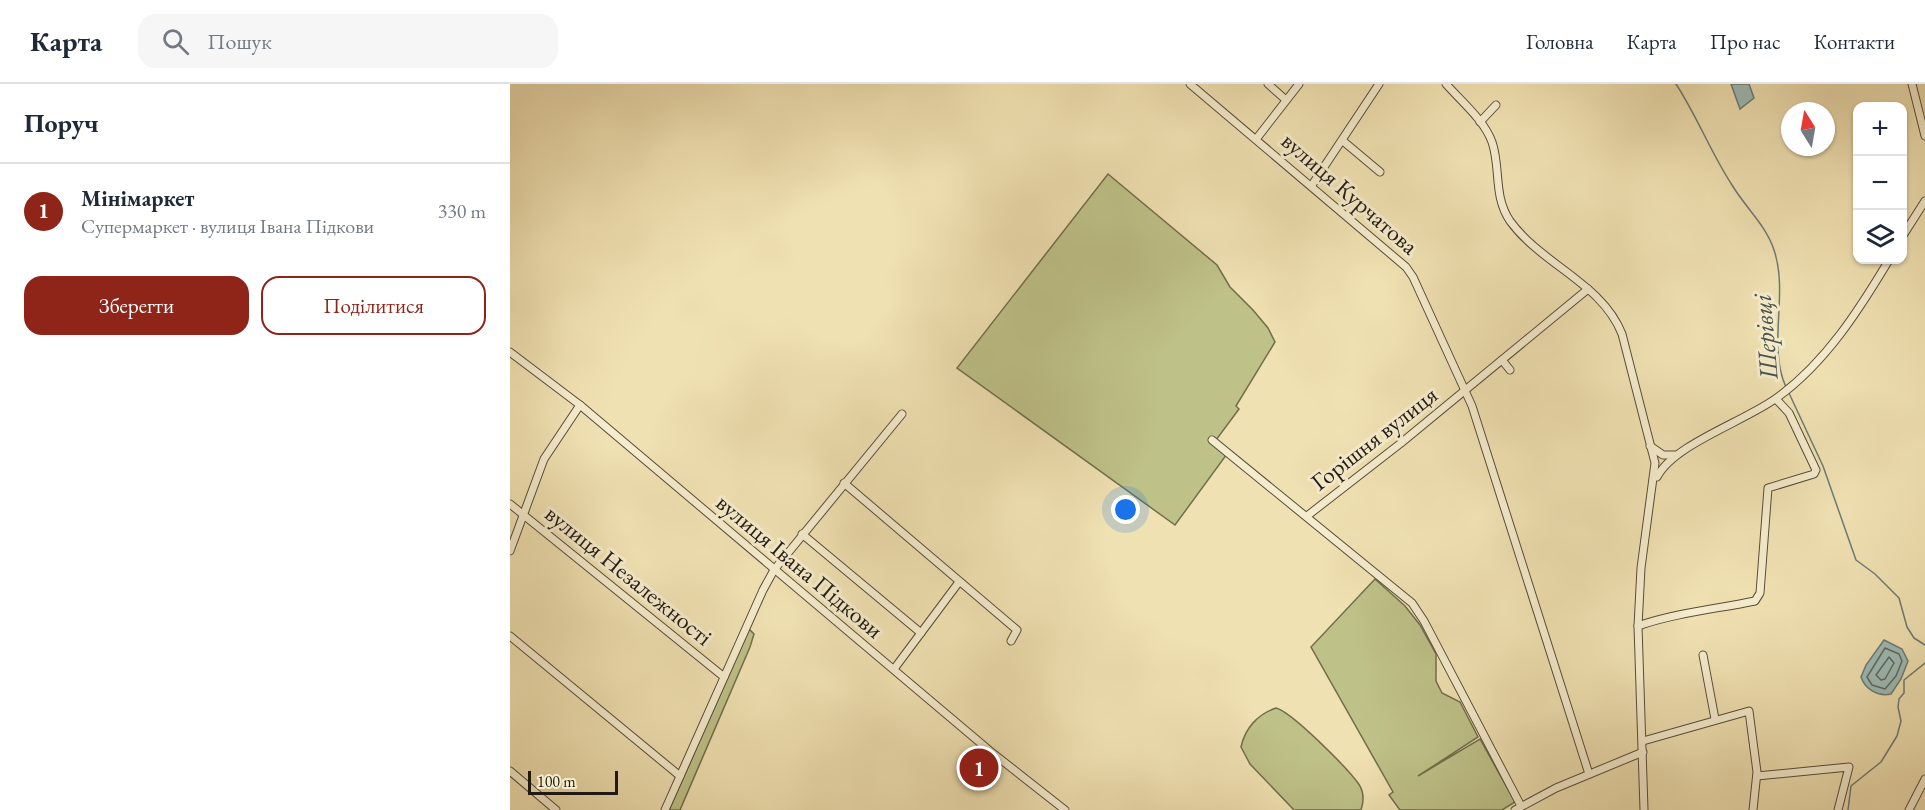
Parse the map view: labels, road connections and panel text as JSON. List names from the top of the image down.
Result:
{
  "streets": {
    "street": [
      "вулиця Курчатова",
      "Горішня вулиця",
      "вулиця Івана Підкови",
      "вулиця Незалежності"
    ]
  },
  "crossings": [
    ["вулиця Курчатова", "Горішня вулиця"]
  ],
  "water": ["Шерівці"],
  "scale_bar": "100 m",
  "north": "top",
  "page": {
    "header": "Карта",
    "search": "Пошук",
    "nav": [
      "Головна",
      "Карта",
      "Про нас",
      "Контакти"
    ],
    "heading": "Поруч",
    "map_buttons": ["+", "−"],
    "list": [
      {
        "mark": "1",
        "name": "Мінімаркет",
        "note": "Супермаркет · вулиця Івана Підкови",
        "value": "330 m"
      }
    ],
    "buttons": ["Зберегти", "Поділитися"],
    "pins": "1",
    "scale": "100 m"
  }
}
